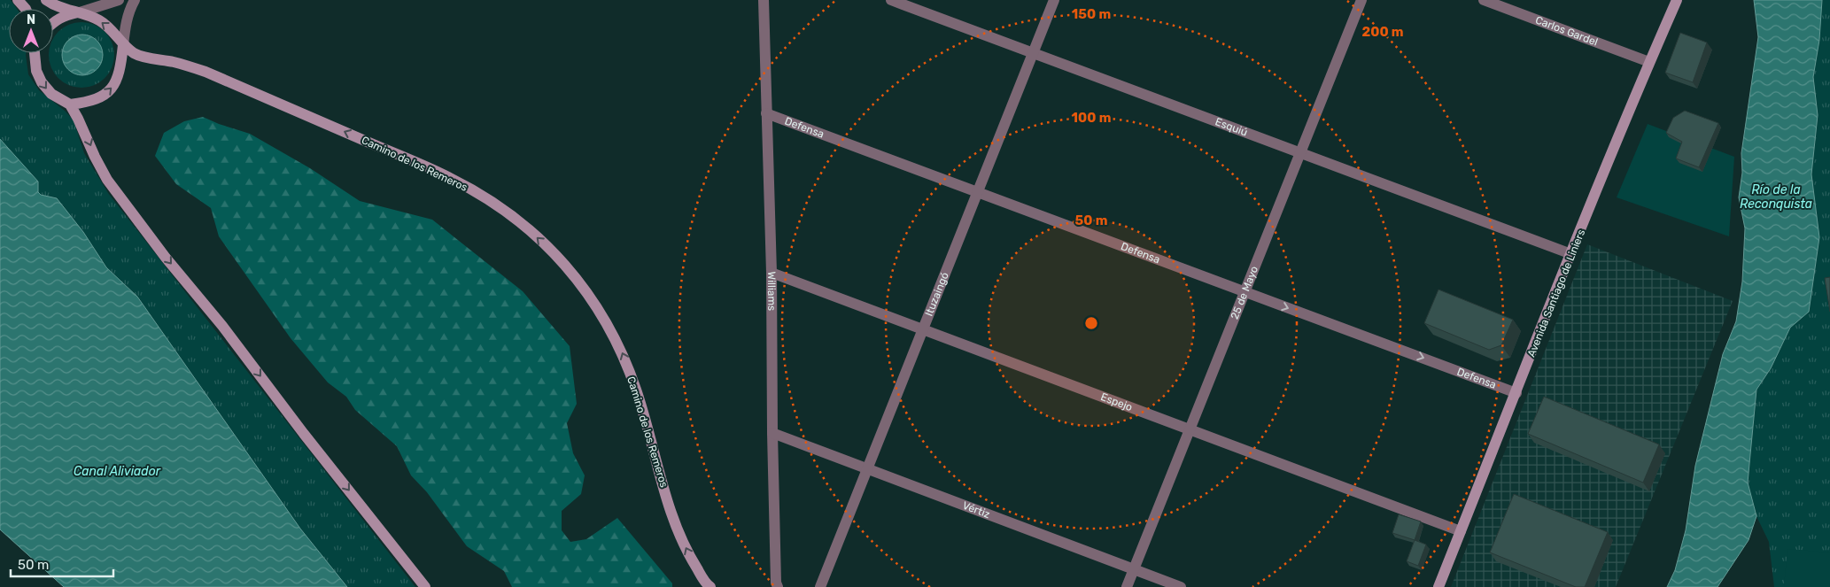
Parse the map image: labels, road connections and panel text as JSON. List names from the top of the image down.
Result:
{
  "streets": {
    "main road": ["Camino de los Remeros", "Avenida Santiago de Liniers"],
    "street": [
      "Carlos Gardel",
      "Esquiú",
      "Defensa",
      "Williams",
      "Ituzaingó",
      "25 de Mayo",
      "Espejo",
      "Vértiz"
    ]
  },
  "crossings": [
    ["Carlos Gardel", "Avenida Santiago de Liniers"],
    ["Esquiú", "Avenida Santiago de Liniers"],
    ["Esquiú", "Ituzaingó"],
    ["Esquiú", "25 de Mayo"],
    ["Defensa", "Williams"],
    ["Defensa", "Avenida Santiago de Liniers"],
    ["Defensa", "Ituzaingó"],
    ["Defensa", "25 de Mayo"],
    ["Williams", "Espejo"],
    ["Williams", "Vértiz"],
    ["Avenida Santiago de Liniers", "Espejo"],
    ["Ituzaingó", "Espejo"],
    ["Ituzaingó", "Vértiz"],
    ["25 de Mayo", "Espejo"],
    ["25 de Mayo", "Vértiz"]
  ],
  "one_way": ["Defensa", "Camino de los Remeros"],
  "water": ["Río de la Reconquista", "Canal Aliviador"],
  "scale_bar": "50 m",
  "north": "top",
  "rings": [
    "150 m",
    "200 m",
    "100 m",
    "50 m"
  ]
}
